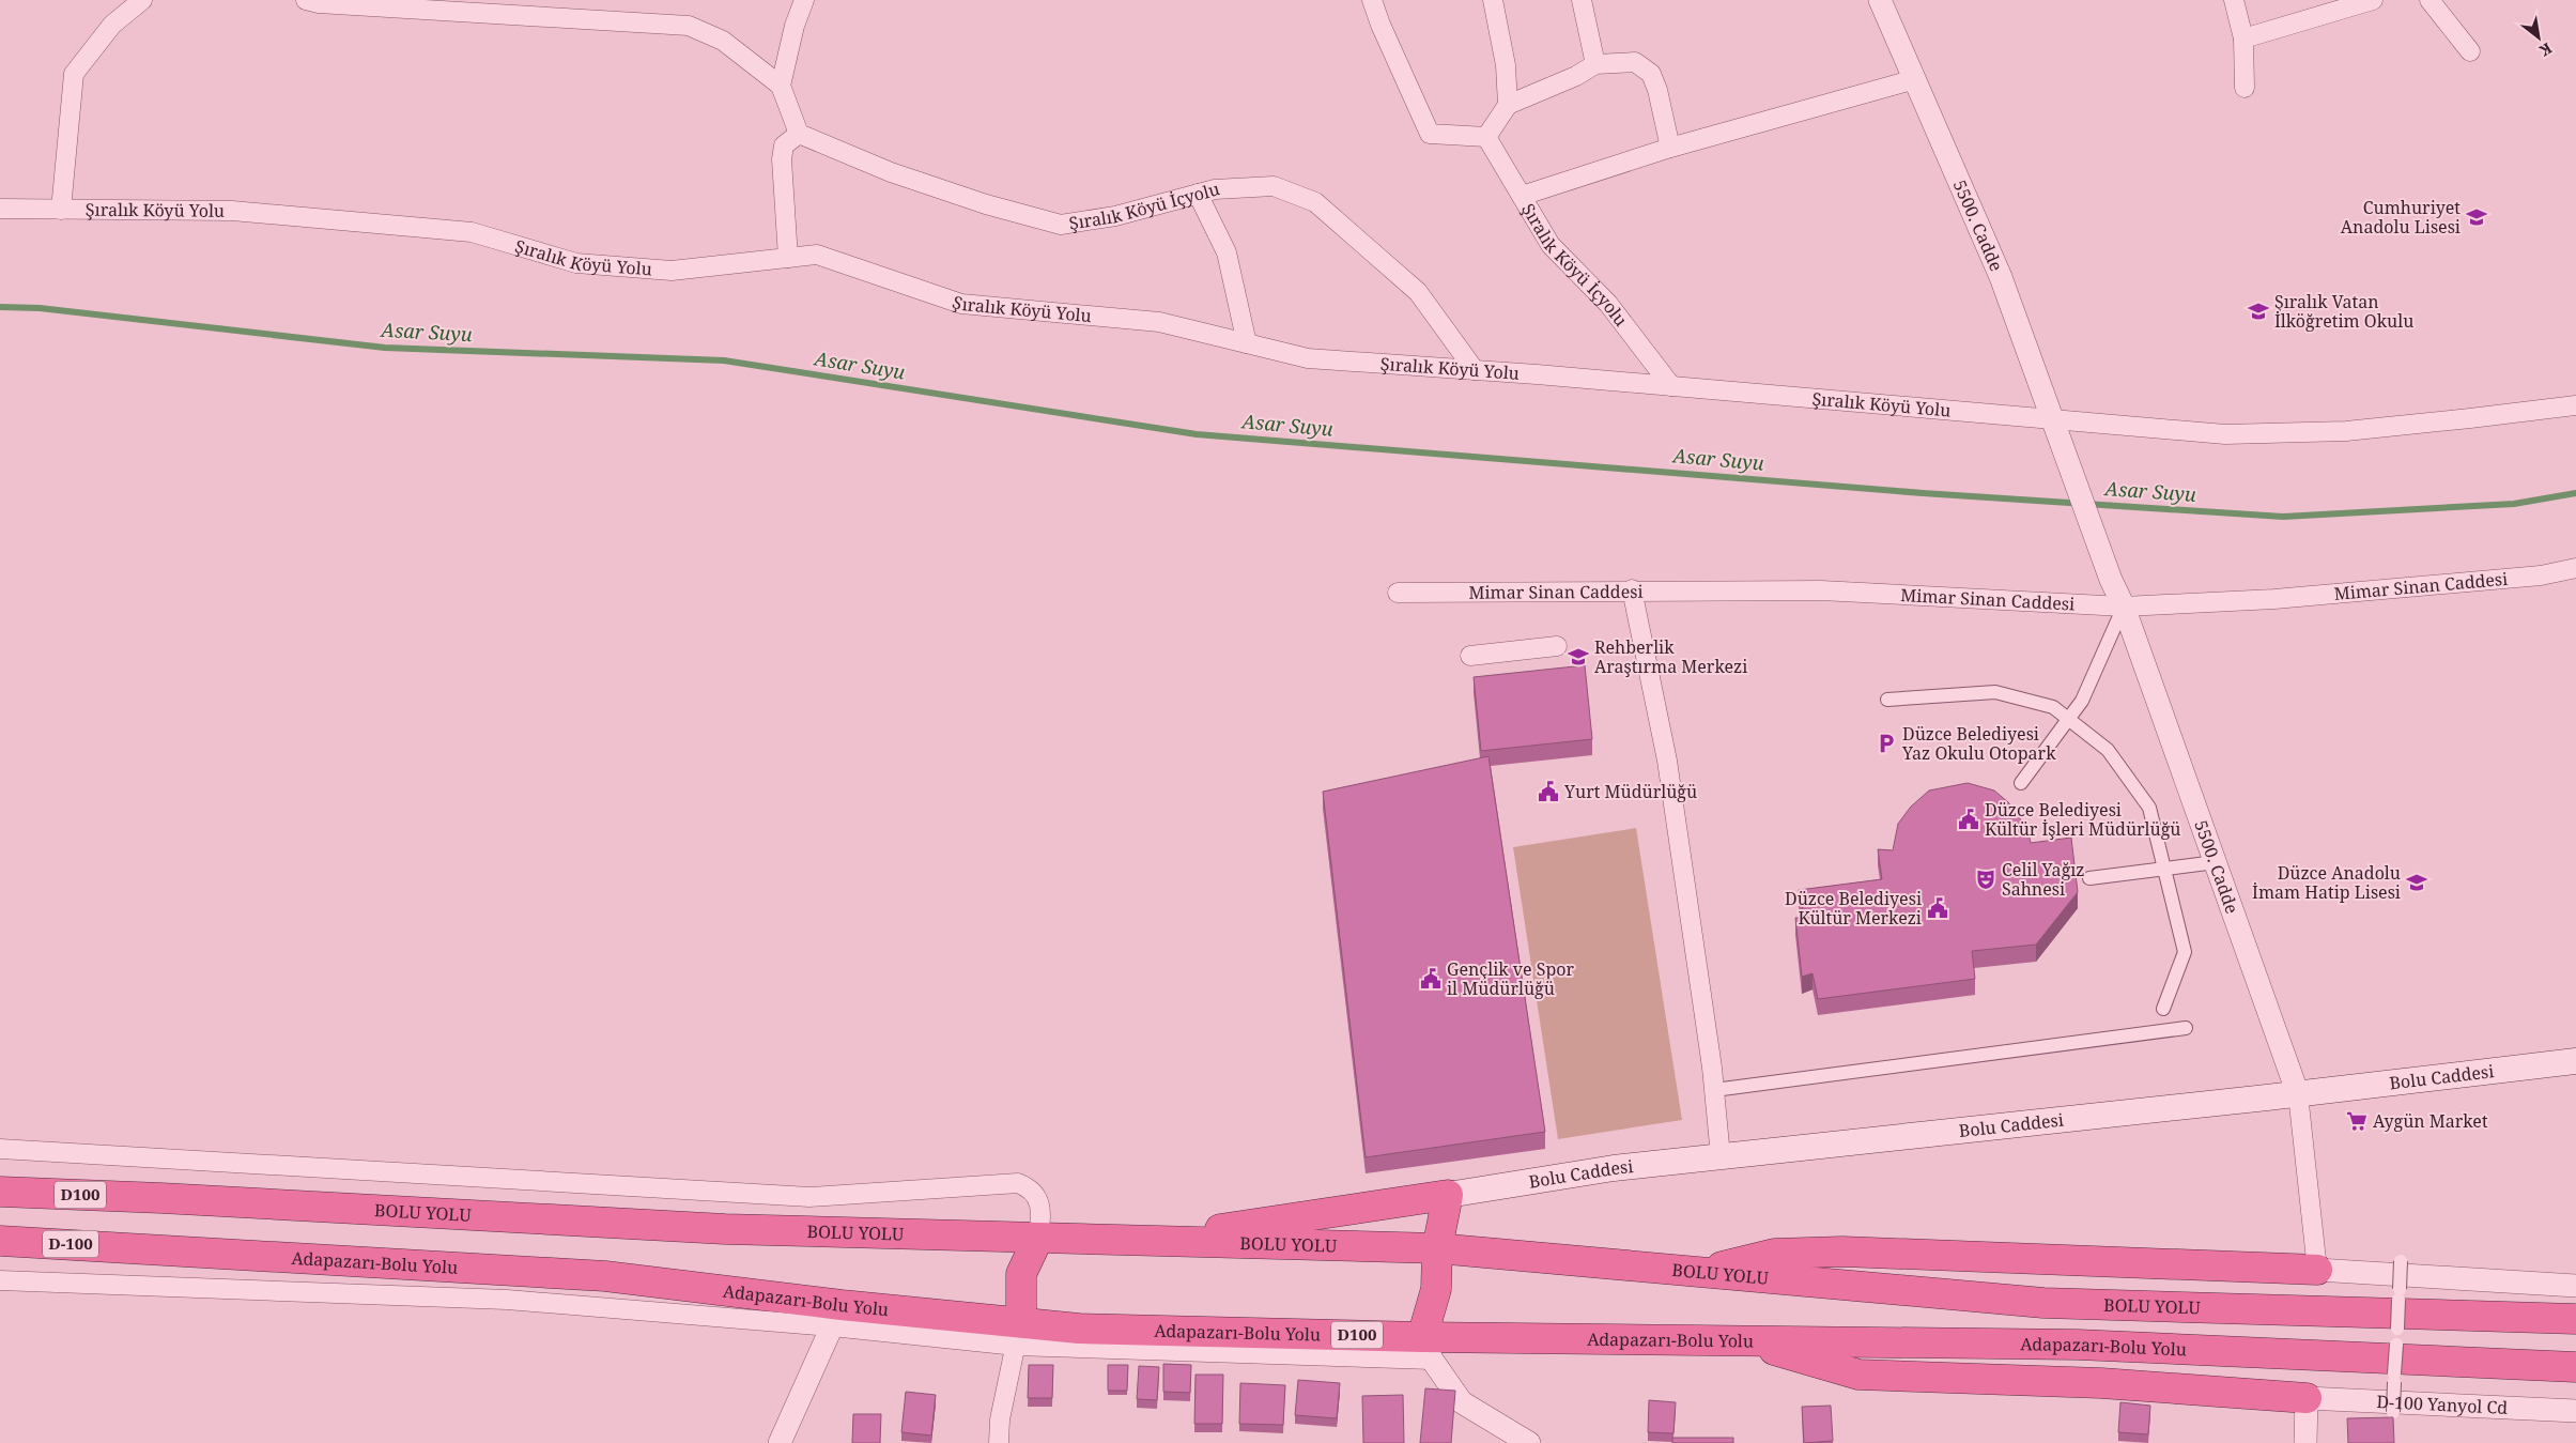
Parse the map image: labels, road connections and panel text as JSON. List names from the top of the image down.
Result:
{
  "streets": {
    "highway": [
      "D100",
      "BOLU YOLU",
      "D-100",
      "Adapazarı-Bolu Yolu"
    ],
    "main road": ["Bolu Caddesi"],
    "street": [
      "Şıralık Köyü İçyolu",
      "Şıralık Köyü Yolu",
      "5500. Cadde",
      "Mimar Sinan Caddesi",
      "D-100 Yanyol Cd"
    ]
  },
  "crossings": [
    ["Şıralık Köyü İçyolu", "Şıralık Köyü Yolu"],
    ["Şıralık Köyü Yolu", "5500. Cadde"],
    ["5500. Cadde", "Mimar Sinan Caddesi"],
    ["5500. Cadde", "Bolu Caddesi"]
  ],
  "water": ["Asar Suyu"],
  "places": {
    "school or university": [
      "Cumhuriyet Anadolu Lisesi",
      "Şıralık Vatan İlköğretim Okulu",
      "Rehberlik Araştırma Merkezi",
      "Düzce Anadolu İmam Hatip Lisesi"
    ],
    "parking": ["Düzce Belediyesi Yaz Okulu Otopark"],
    "public building": [
      "Yurt Müdürlüğü",
      "Düzce Belediyesi Kültür İşleri Müdürlüğü",
      "Düzce Belediyesi Kültür Merkezi",
      "Gençlik ve Spor il Müdürlüğü"
    ],
    "theatre": ["Celil Yağız Sahnesi"],
    "supermarket": ["Aygün Market"]
  },
  "north": "bottom right"
}
